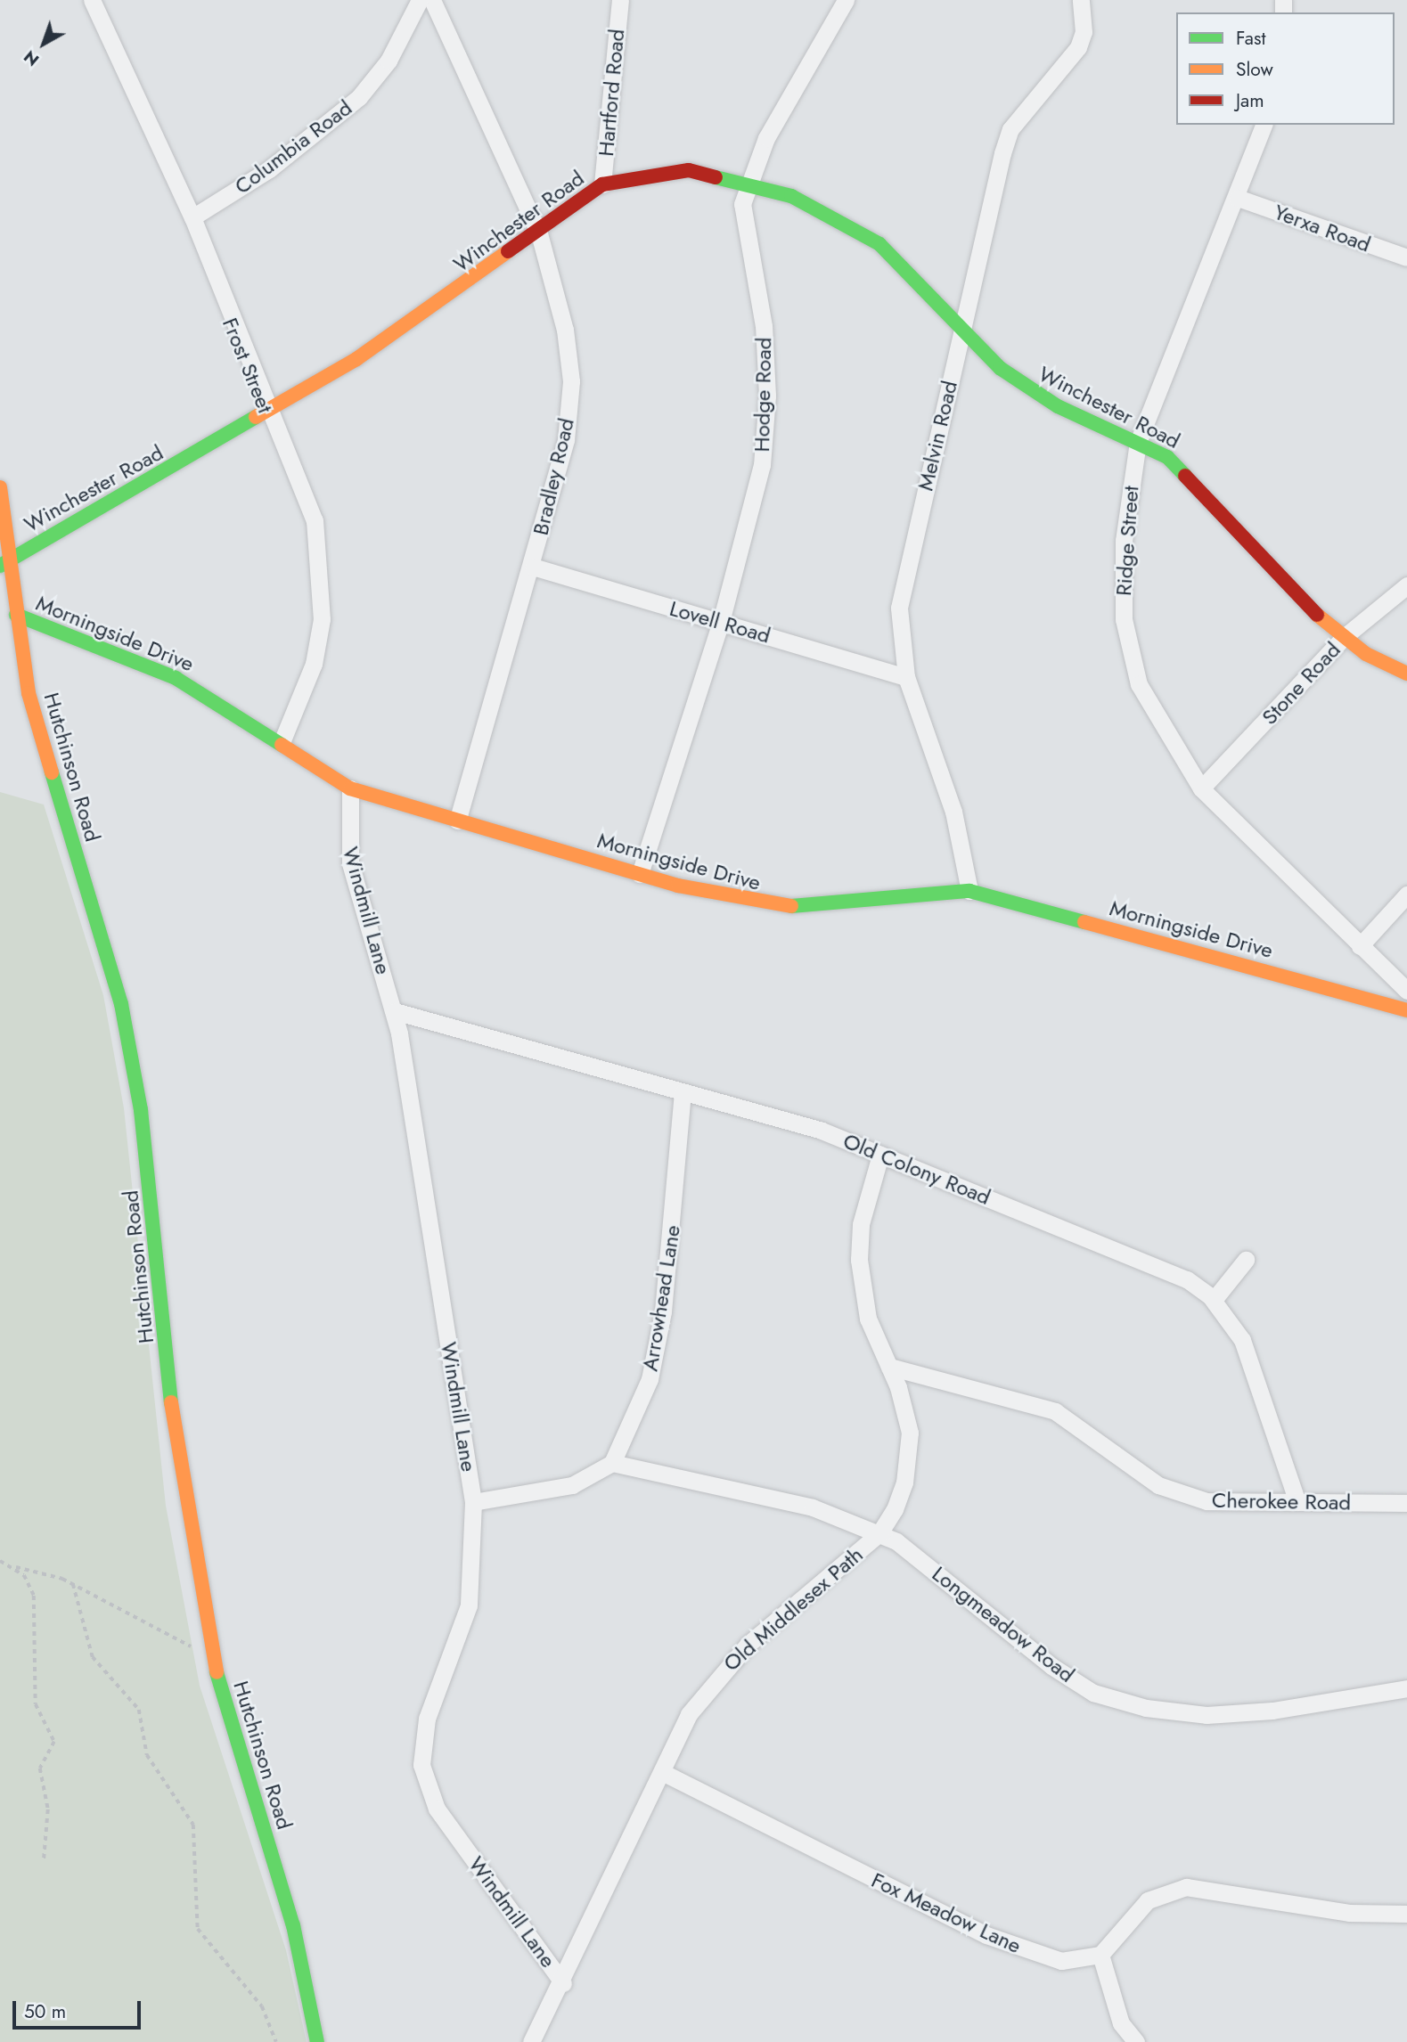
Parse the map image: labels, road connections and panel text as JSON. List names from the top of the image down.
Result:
{
  "streets": {
    "street": [
      "Hartford Road",
      "Columbia Road",
      "Winchester Road",
      "Yerxa Road",
      "Frost Street",
      "Hodge Road",
      "Melvin Road",
      "Bradley Road",
      "Ridge Street",
      "Lovell Road",
      "Morningside Drive",
      "Stone Road",
      "Hutchinson Road",
      "Windmill Lane",
      "Old Colony Road",
      "Arrowhead Lane",
      "Cherokee Road",
      "Old Middlesex Path",
      "Longmeadow Road",
      "Fox Meadow Lane"
    ]
  },
  "crossings": [
    ["Hartford Road", "Winchester Road"],
    ["Columbia Road", "Frost Street"],
    ["Winchester Road", "Frost Street"],
    ["Winchester Road", "Hodge Road"],
    ["Winchester Road", "Melvin Road"],
    ["Winchester Road", "Bradley Road"],
    ["Winchester Road", "Ridge Street"],
    ["Winchester Road", "Stone Road"],
    ["Winchester Road", "Hutchinson Road"],
    ["Yerxa Road", "Ridge Street"],
    ["Frost Street", "Morningside Drive"],
    ["Hodge Road", "Lovell Road"],
    ["Hodge Road", "Morningside Drive"],
    ["Melvin Road", "Lovell Road"],
    ["Melvin Road", "Morningside Drive"],
    ["Bradley Road", "Lovell Road"],
    ["Bradley Road", "Morningside Drive"],
    ["Ridge Street", "Stone Road"],
    ["Morningside Drive", "Hutchinson Road"],
    ["Morningside Drive", "Windmill Lane"],
    ["Windmill Lane", "Old Colony Road"],
    ["Windmill Lane", "Old Middlesex Path"],
    ["Old Colony Road", "Arrowhead Lane"],
    ["Old Colony Road", "Cherokee Road"],
    ["Old Colony Road", "Old Middlesex Path"],
    ["Arrowhead Lane", "Longmeadow Road"],
    ["Cherokee Road", "Old Middlesex Path"],
    ["Old Middlesex Path", "Longmeadow Road"],
    ["Old Middlesex Path", "Fox Meadow Lane"]
  ],
  "legend": ["Fast", "Slow", "Jam"],
  "scale_bar": "50 m",
  "north": "bottom left"
}
